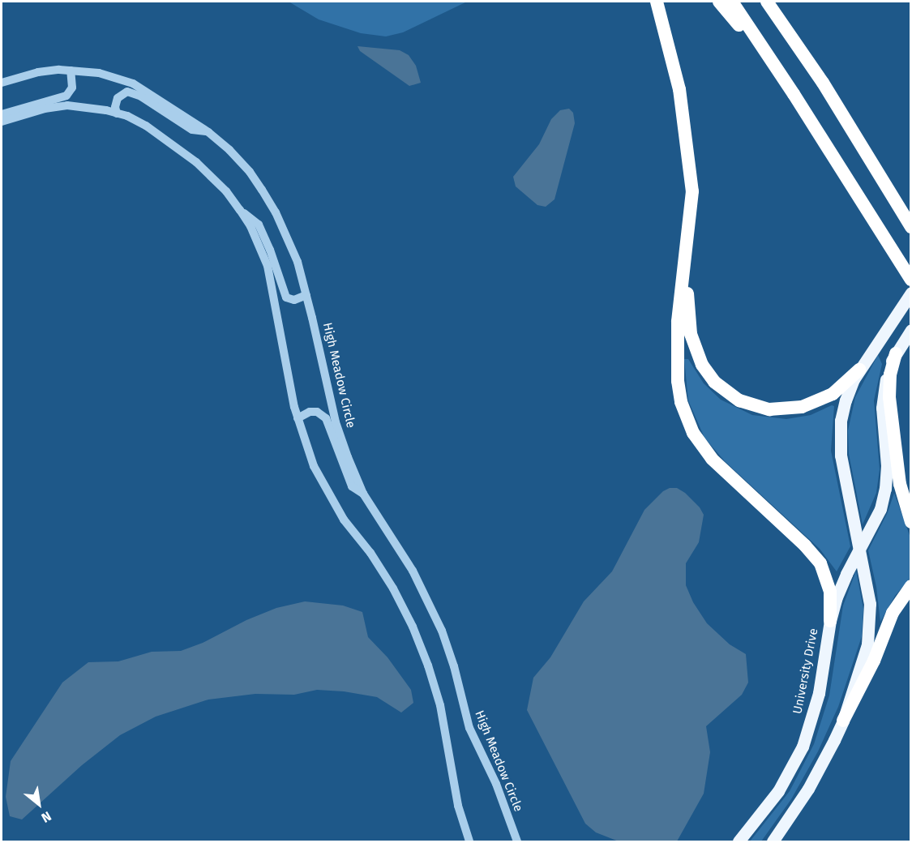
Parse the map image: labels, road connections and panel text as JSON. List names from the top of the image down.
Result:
{
  "streets": {
    "main road": ["University Drive"],
    "street": ["High Meadow Circle"]
  },
  "north": "bottom right"
}
